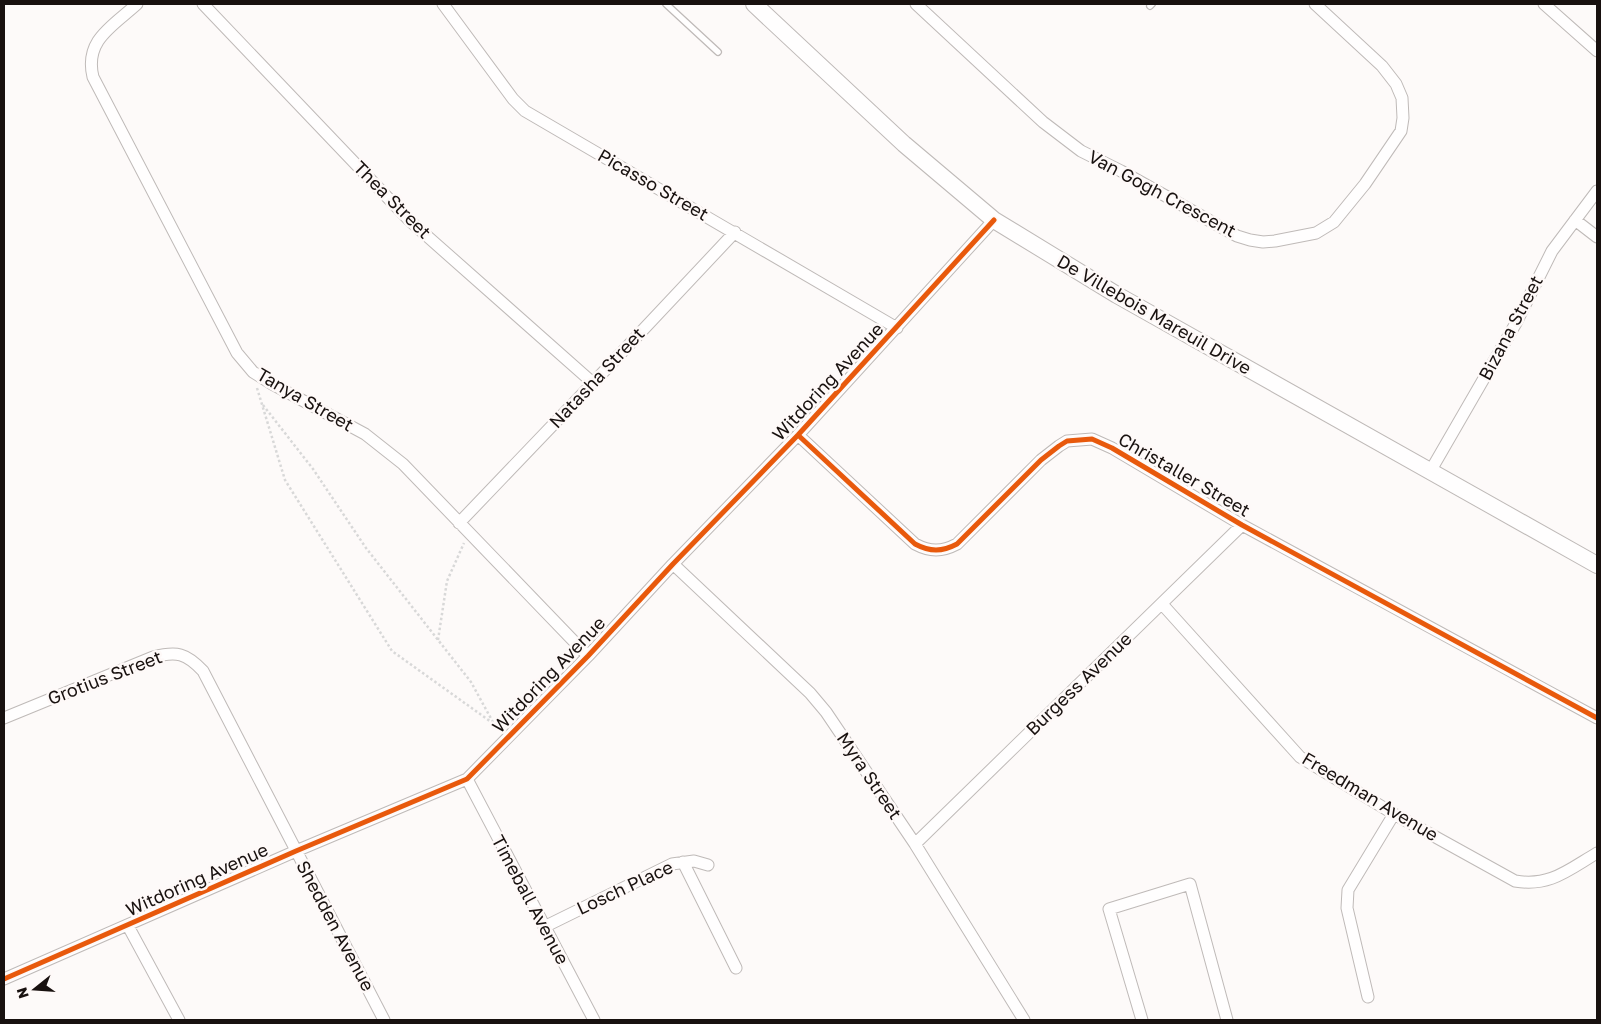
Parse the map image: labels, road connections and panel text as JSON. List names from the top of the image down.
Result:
{
  "streets": {
    "main road": ["De Villebois Mareuil Drive"],
    "street": [
      "Picasso Street",
      "Van Gogh Crescent",
      "Thea Street",
      "Bizana Street",
      "Natasha Street",
      "Witdoring Avenue",
      "Tanya Street",
      "Christaller Street",
      "Grotius Street",
      "Burgess Avenue",
      "Myra Street",
      "Freedman Avenue",
      "Losch Place",
      "Timeball Avenue",
      "Shedden Avenue"
    ]
  },
  "crossings": [
    ["Picasso Street", "Natasha Street"],
    ["Picasso Street", "Witdoring Avenue"],
    ["Thea Street", "Natasha Street"],
    ["De Villebois Mareuil Drive", "Bizana Street"],
    ["De Villebois Mareuil Drive", "Witdoring Avenue"],
    ["Natasha Street", "Tanya Street"],
    ["Witdoring Avenue", "Tanya Street"],
    ["Witdoring Avenue", "Christaller Street"],
    ["Witdoring Avenue", "Myra Street"],
    ["Witdoring Avenue", "Timeball Avenue"],
    ["Witdoring Avenue", "Shedden Avenue"],
    ["Christaller Street", "Burgess Avenue"],
    ["Grotius Street", "Shedden Avenue"],
    ["Burgess Avenue", "Myra Street"],
    ["Burgess Avenue", "Freedman Avenue"],
    ["Losch Place", "Timeball Avenue"]
  ],
  "north": "left"
}
